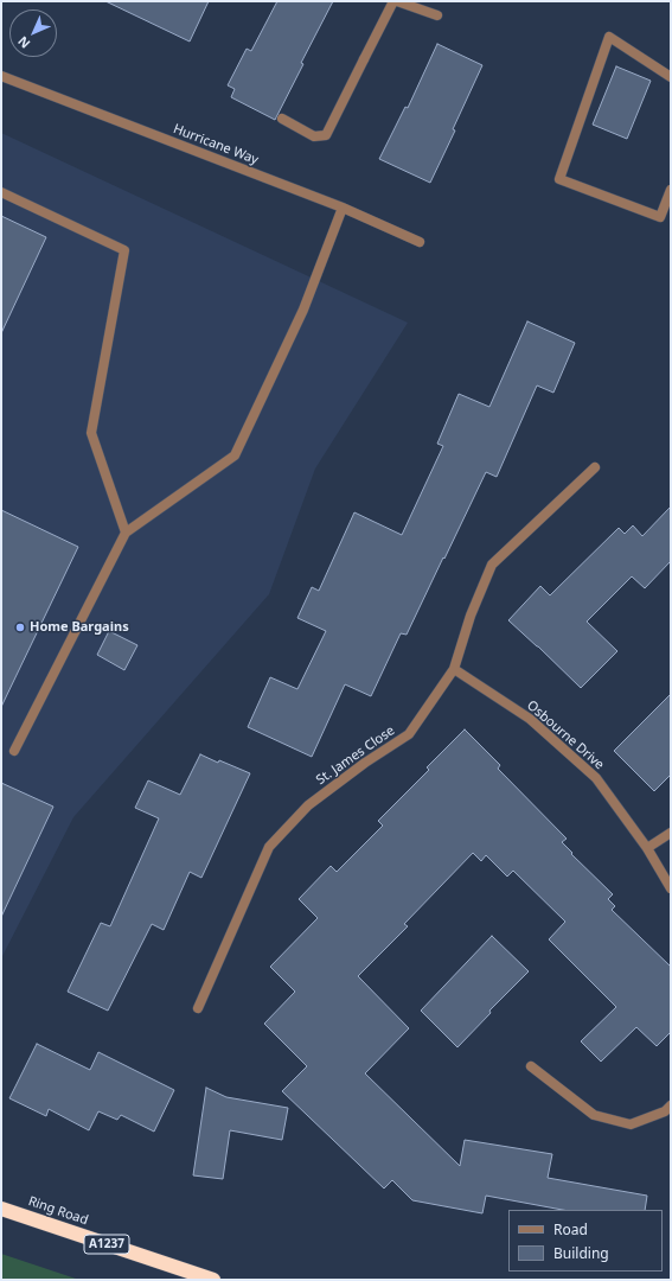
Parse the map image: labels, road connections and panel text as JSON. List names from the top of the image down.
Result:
{
  "streets": {
    "highway": ["Ring Road", "A1237"],
    "street": ["Hurricane Way", "Osbourne Drive", "St. James Close"]
  },
  "crossings": [
    ["Osbourne Drive", "St. James Close"]
  ],
  "places": ["Home Bargains"],
  "legend": ["Road", "Building"],
  "north": "bottom left"
}
